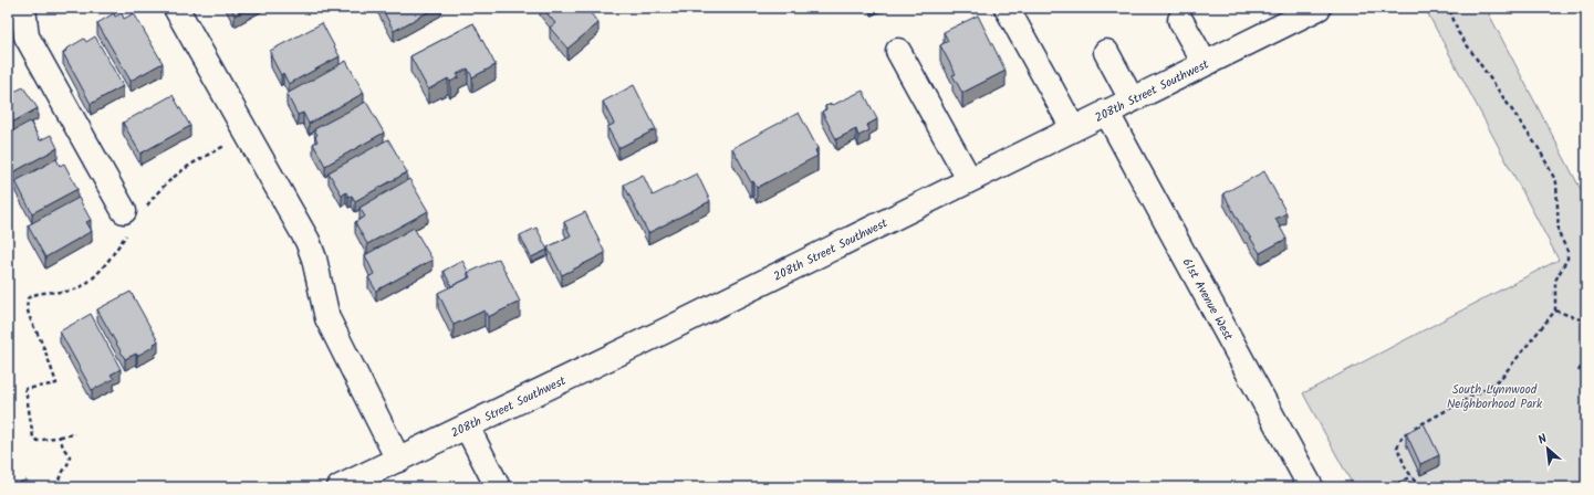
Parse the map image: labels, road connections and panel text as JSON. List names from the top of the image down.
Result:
{
  "streets": {
    "street": ["208th Street Southwest", "61st Avenue West"]
  },
  "crossings": [
    ["208th Street Southwest", "61st Avenue West"]
  ],
  "parks": ["South Lynnwood Neighborhood Park"],
  "north": "top left"
}
